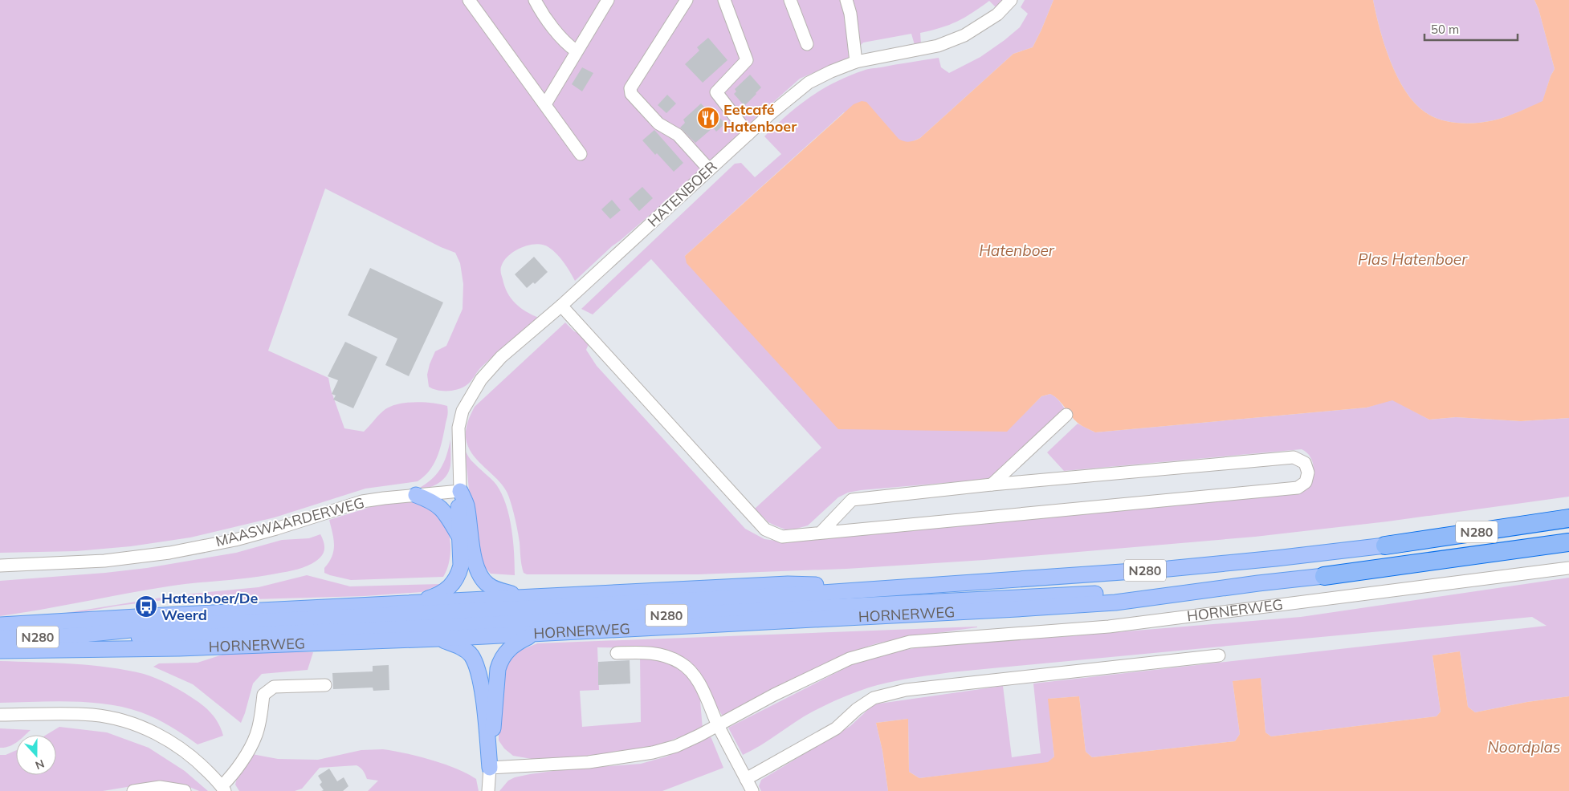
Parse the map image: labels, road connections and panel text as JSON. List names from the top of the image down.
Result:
{
  "streets": {
    "highway": ["N280", "HORNERWEG"],
    "street": ["HATENBOER", "MAASWAARDERWEG"]
  },
  "crossings": [
    ["HATENBOER", "MAASWAARDERWEG"]
  ],
  "water": ["Hatenboer", "Plas Hatenboer", "Noordplas"],
  "places": {
    "restaurant": ["Eetcafé Hatenboer"],
    "bus stop": ["Hatenboer/De Weerd"]
  },
  "scale_bar": "50 m",
  "north": "bottom"
}
